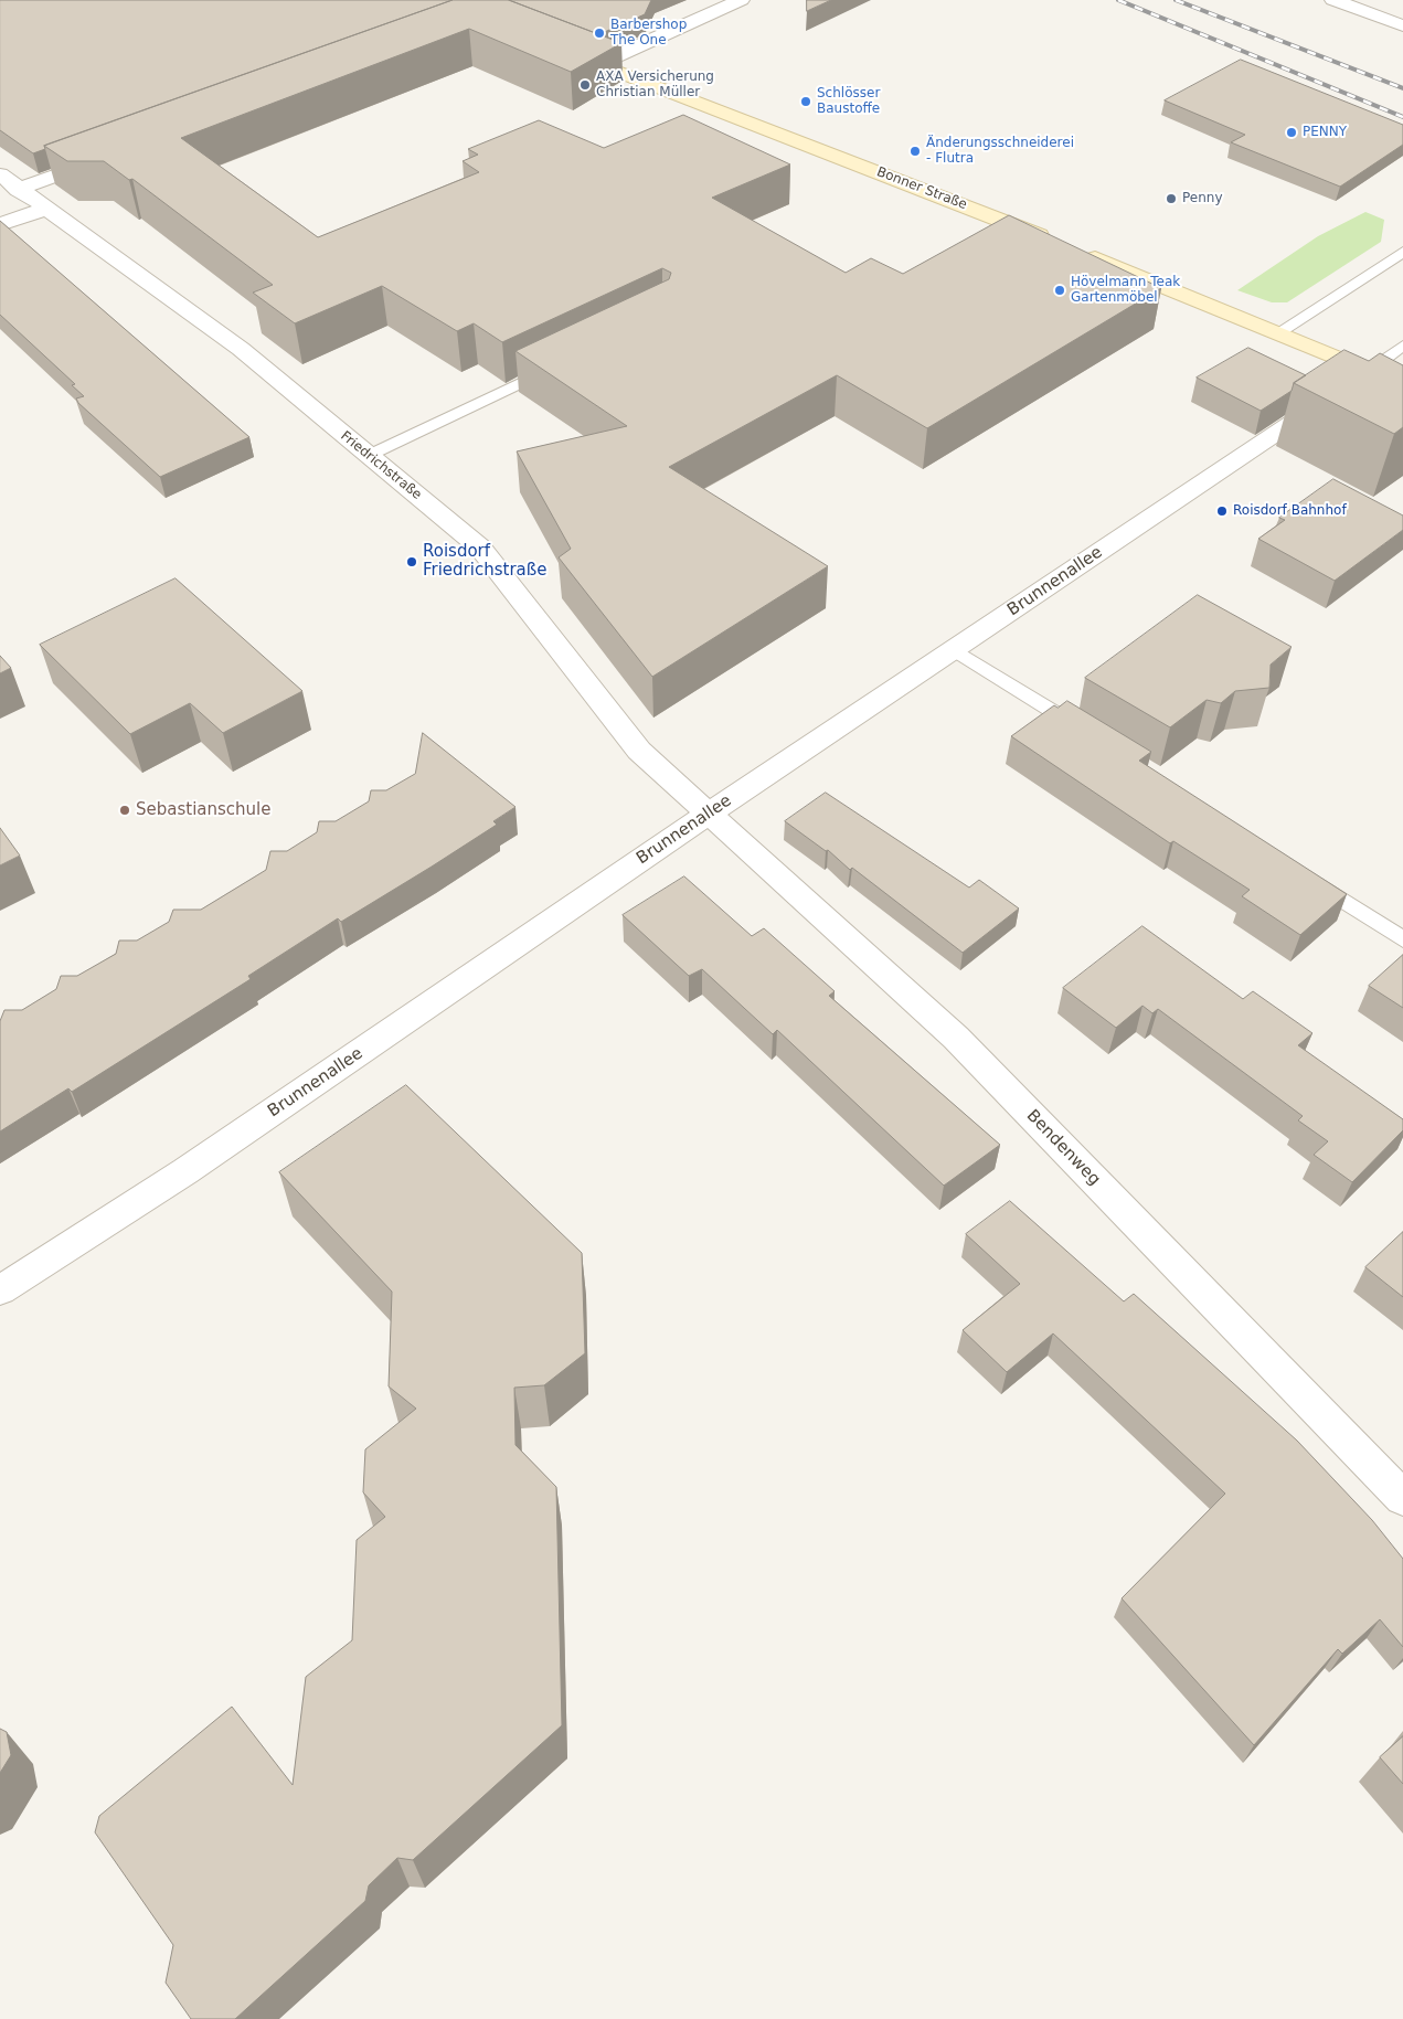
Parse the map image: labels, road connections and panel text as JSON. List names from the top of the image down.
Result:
{
  "streets": {
    "street": [
      "Bonner Straße",
      "Friedrichstraße",
      "Brunnenallee",
      "Bendenweg"
    ]
  },
  "crossings": [
    ["Friedrichstraße", "Brunnenallee"],
    ["Friedrichstraße", "Bendenweg"],
    ["Brunnenallee", "Bendenweg"]
  ],
  "places": [
    "Barbershop The One",
    "AXA Versicherung Christian Müller",
    "Schlösser Baustoffe",
    "PENNY",
    "Änderungsschneiderei - Flutra",
    "Penny",
    "Hövelmann Teak Gartenmöbel",
    "Roisdorf Bahnhof",
    "Roisdorf Friedrichstraße",
    "Sebastianschule"
  ]
}
